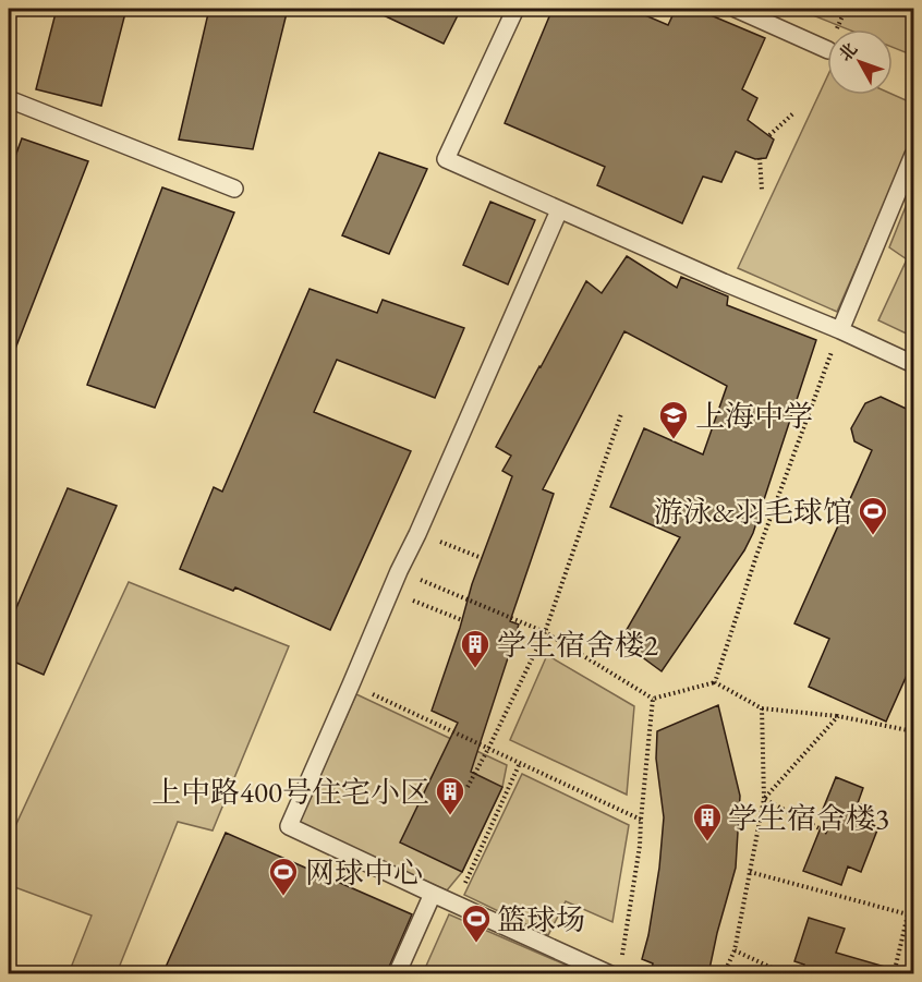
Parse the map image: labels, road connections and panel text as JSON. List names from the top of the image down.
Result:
{
  "places": {
    "school or university": ["上海中学"],
    "sports": ["游泳&羽毛球馆", "网球中心", "篮球场"],
    "building": ["学生宿舍楼2", "上中路400号住宅小区", "学生宿舍楼3"]
  },
  "north": "top left"
}
